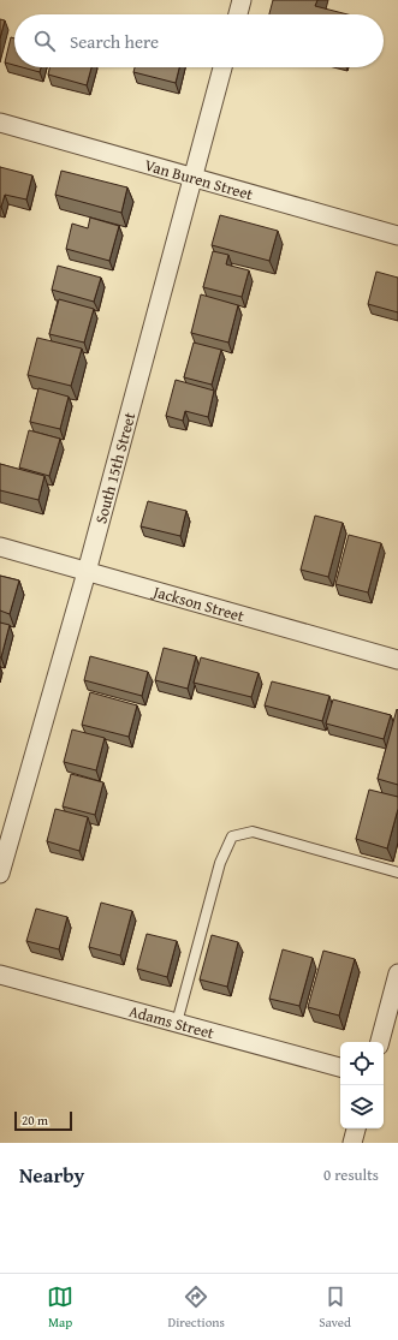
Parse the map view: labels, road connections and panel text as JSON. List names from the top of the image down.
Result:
{
  "streets": {
    "street": [
      "Van Buren Street",
      "South 15th Street",
      "Jackson Street",
      "Adams Street"
    ]
  },
  "crossings": [
    ["Van Buren Street", "South 15th Street"],
    ["South 15th Street", "Jackson Street"]
  ],
  "scale_bar": "20 m",
  "page": {
    "search": "Search here",
    "scale": "20 m",
    "heading": ["Nearby", "0 results"],
    "nav": ["Map", "Directions", "Saved"]
  }
}
